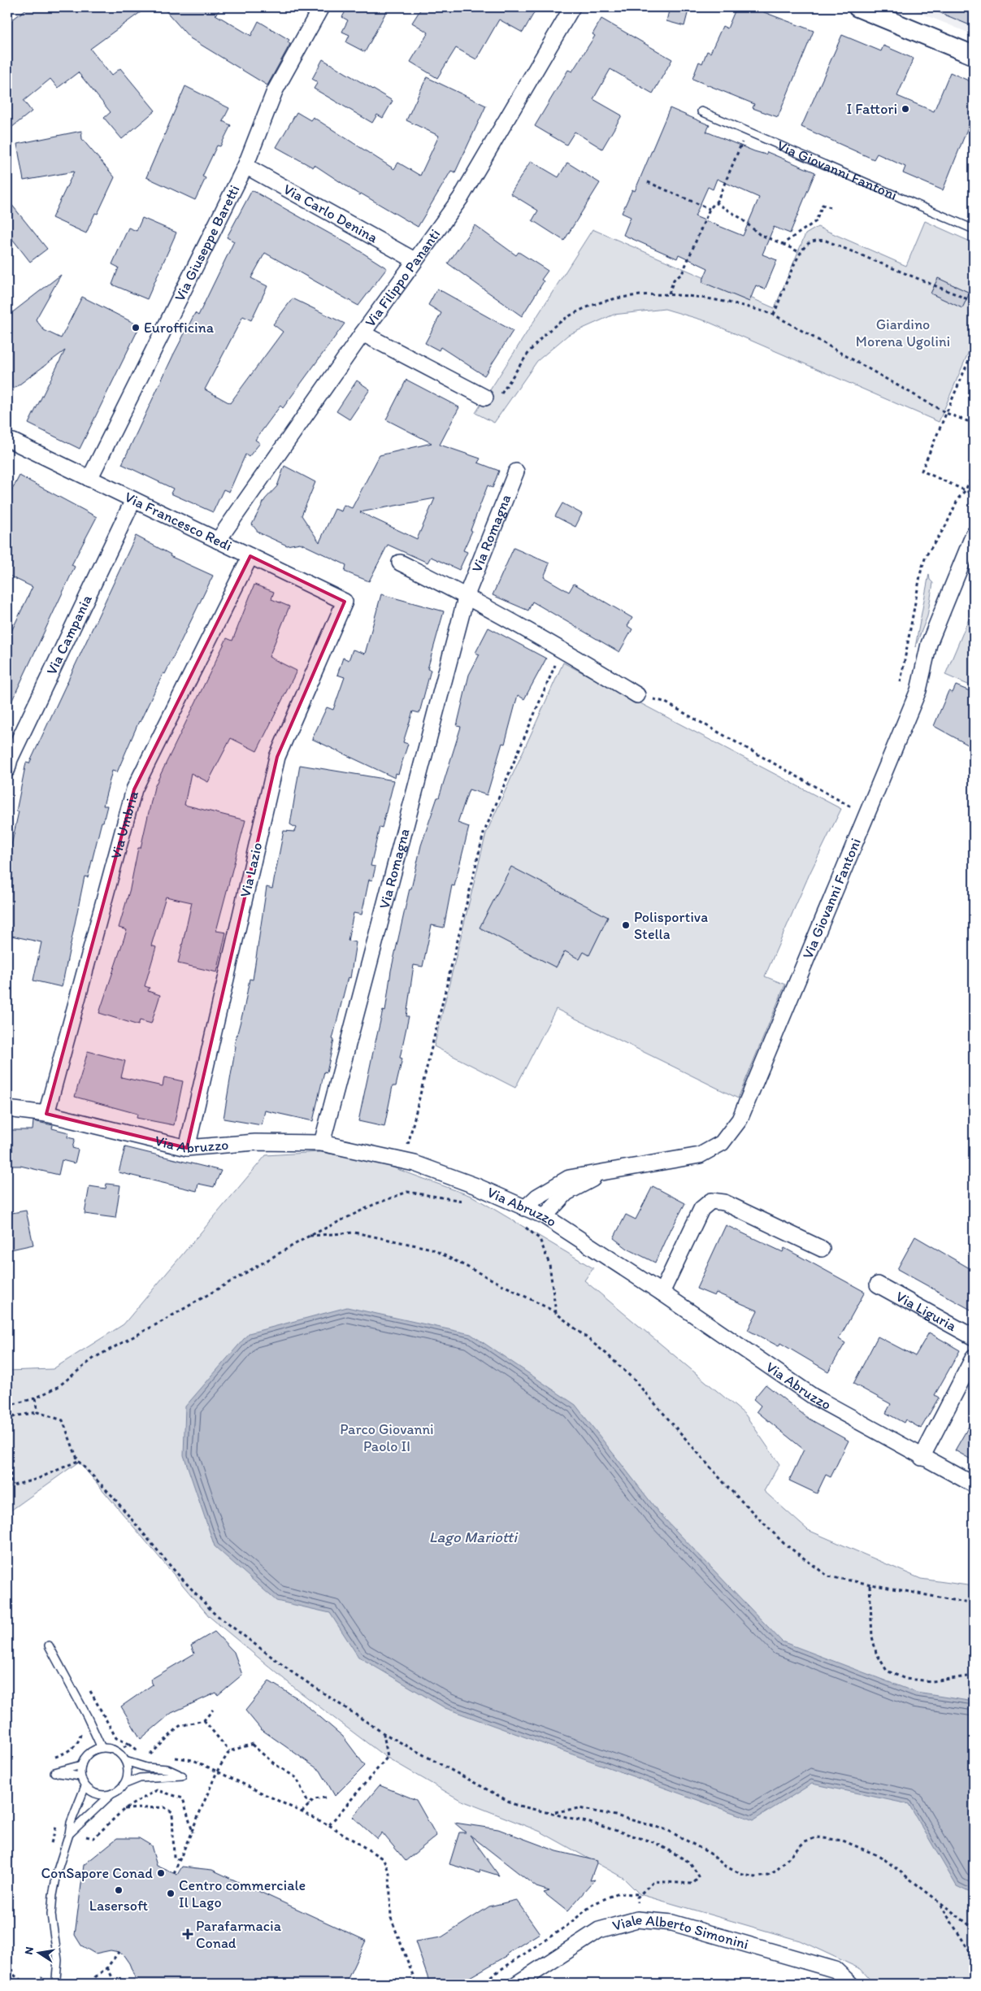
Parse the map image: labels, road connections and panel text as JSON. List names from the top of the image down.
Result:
{
  "streets": {
    "street": [
      "Via Giovanni Fantoni",
      "Via Carlo Denina",
      "Via Giuseppe Baretti",
      "Via Filippo Pananti",
      "Via Francesco Redi",
      "Via Romagna",
      "Via Campania",
      "Via Umbria",
      "Via Lazio",
      "Via Abruzzo",
      "Via Liguria",
      "Viale Alberto Simonini"
    ]
  },
  "crossings": [
    ["Via Giovanni Fantoni", "Via Abruzzo"],
    ["Via Carlo Denina", "Via Giuseppe Baretti"],
    ["Via Carlo Denina", "Via Filippo Pananti"],
    ["Via Giuseppe Baretti", "Via Francesco Redi"],
    ["Via Filippo Pananti", "Via Francesco Redi"],
    ["Via Francesco Redi", "Via Campania"],
    ["Via Francesco Redi", "Via Umbria"],
    ["Via Francesco Redi", "Via Lazio"],
    ["Via Romagna", "Via Abruzzo"],
    ["Via Umbria", "Via Abruzzo"],
    ["Via Lazio", "Via Abruzzo"]
  ],
  "water": ["Lago Mariotti"],
  "parks": ["Giardino Morena Ugolini", "Parco Giovanni Paolo II"],
  "places": {
    "other": [
      "I Fattori",
      "Eurofficina",
      "Polisportiva Stella",
      "ConSapore Conad",
      "Lasersoft",
      "Centro commerciale Il Lago"
    ],
    "health": ["Parafarmacia Conad"]
  },
  "north": "left"
}
